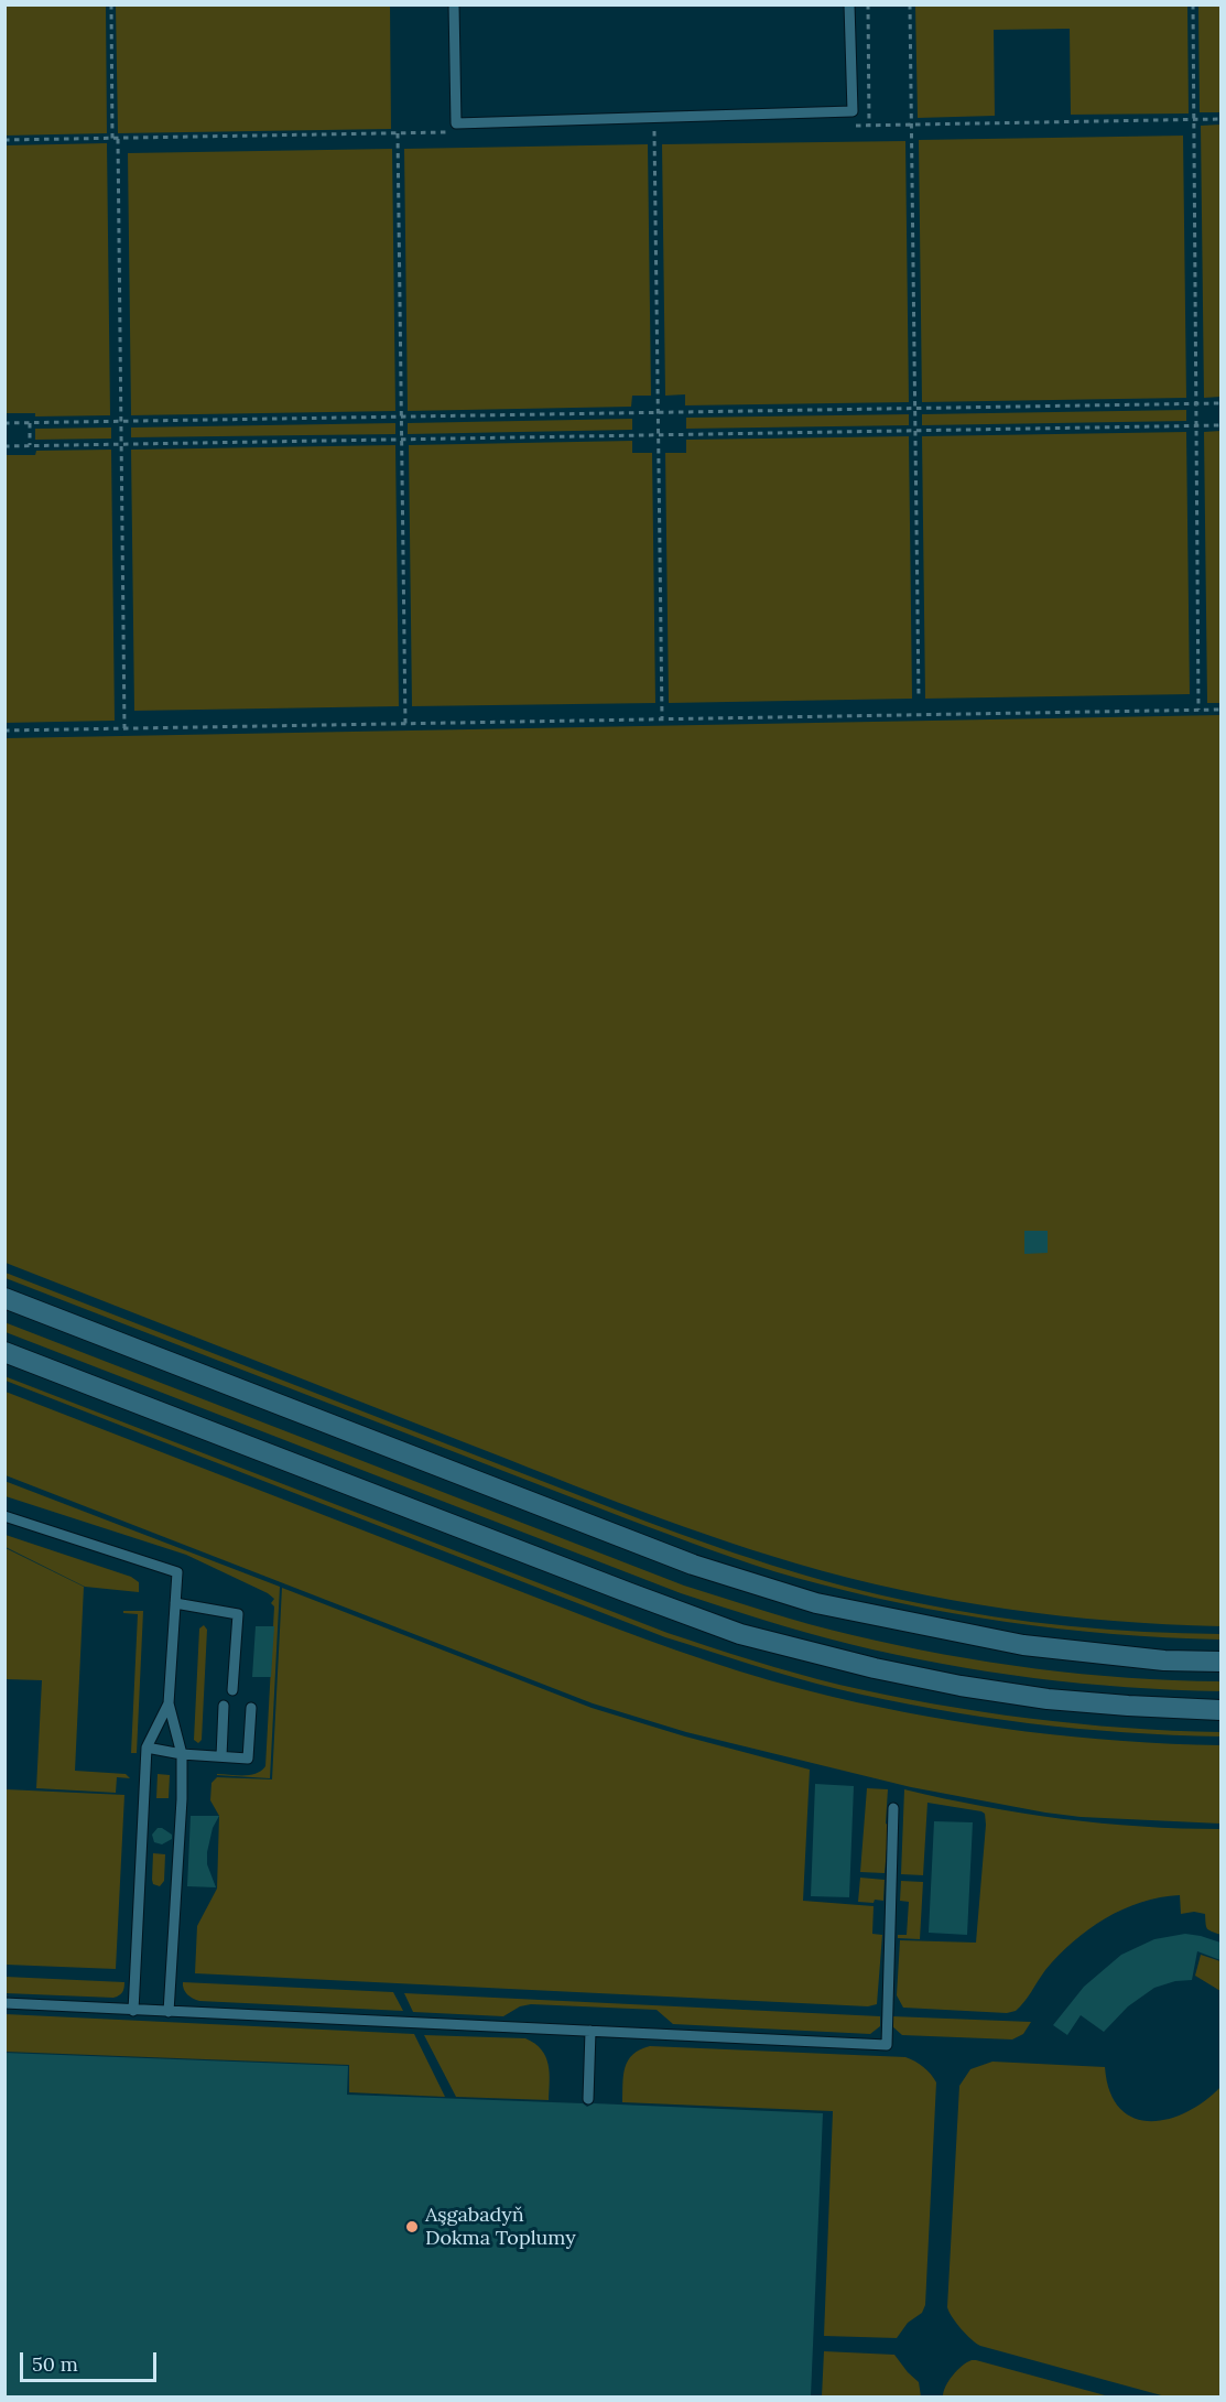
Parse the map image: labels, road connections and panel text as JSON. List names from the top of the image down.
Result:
{
  "places": ["Aşgabadyň Dokma Toplumy"],
  "scale_bar": "50 m"
}
